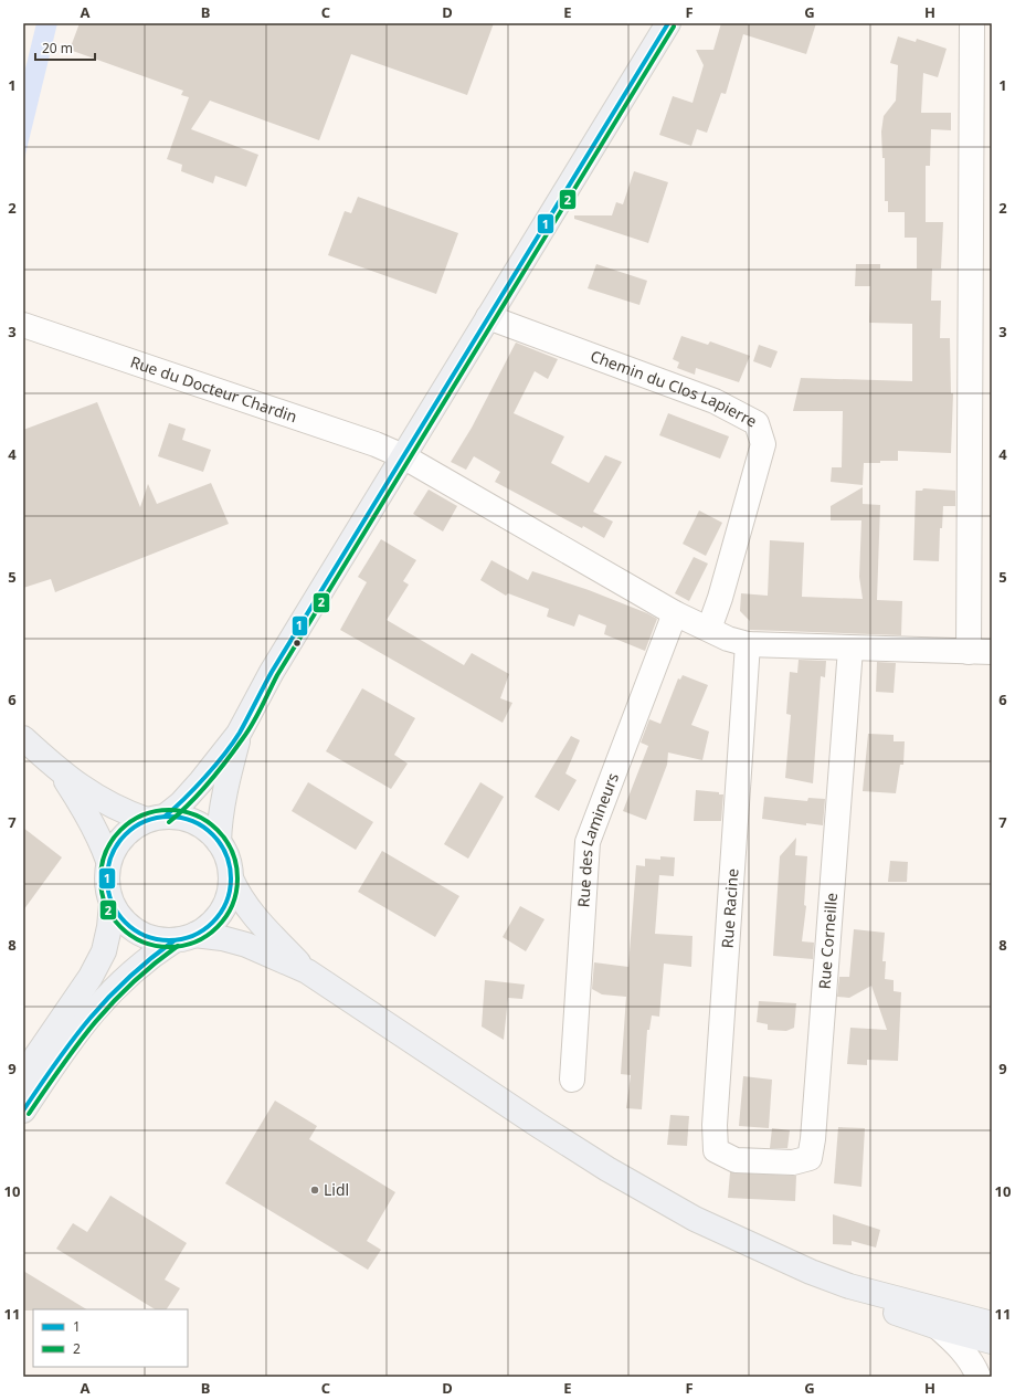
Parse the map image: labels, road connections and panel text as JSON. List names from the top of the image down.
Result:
{
  "streets": {
    "street": [
      "Rue du Docteur Chardin",
      "Chemin du Clos Lapierre",
      "Rue des Lamineurs",
      "Rue Racine",
      "Rue Corneille"
    ]
  },
  "crossings": [
    ["Rue Racine", "Rue Corneille"]
  ],
  "places": ["Lidl"],
  "lines": ["transit line 1", "transit line 2"],
  "legend": ["1", "2"],
  "scale_bar": "20 m",
  "grid": {
    "columns": [
      "A",
      "B",
      "C",
      "D",
      "E",
      "F",
      "G",
      "H"
    ],
    "rows": [
      "1",
      "2",
      "3",
      "4",
      "5",
      "6",
      "7",
      "8",
      "9",
      "10",
      "11"
    ]
  }
}
